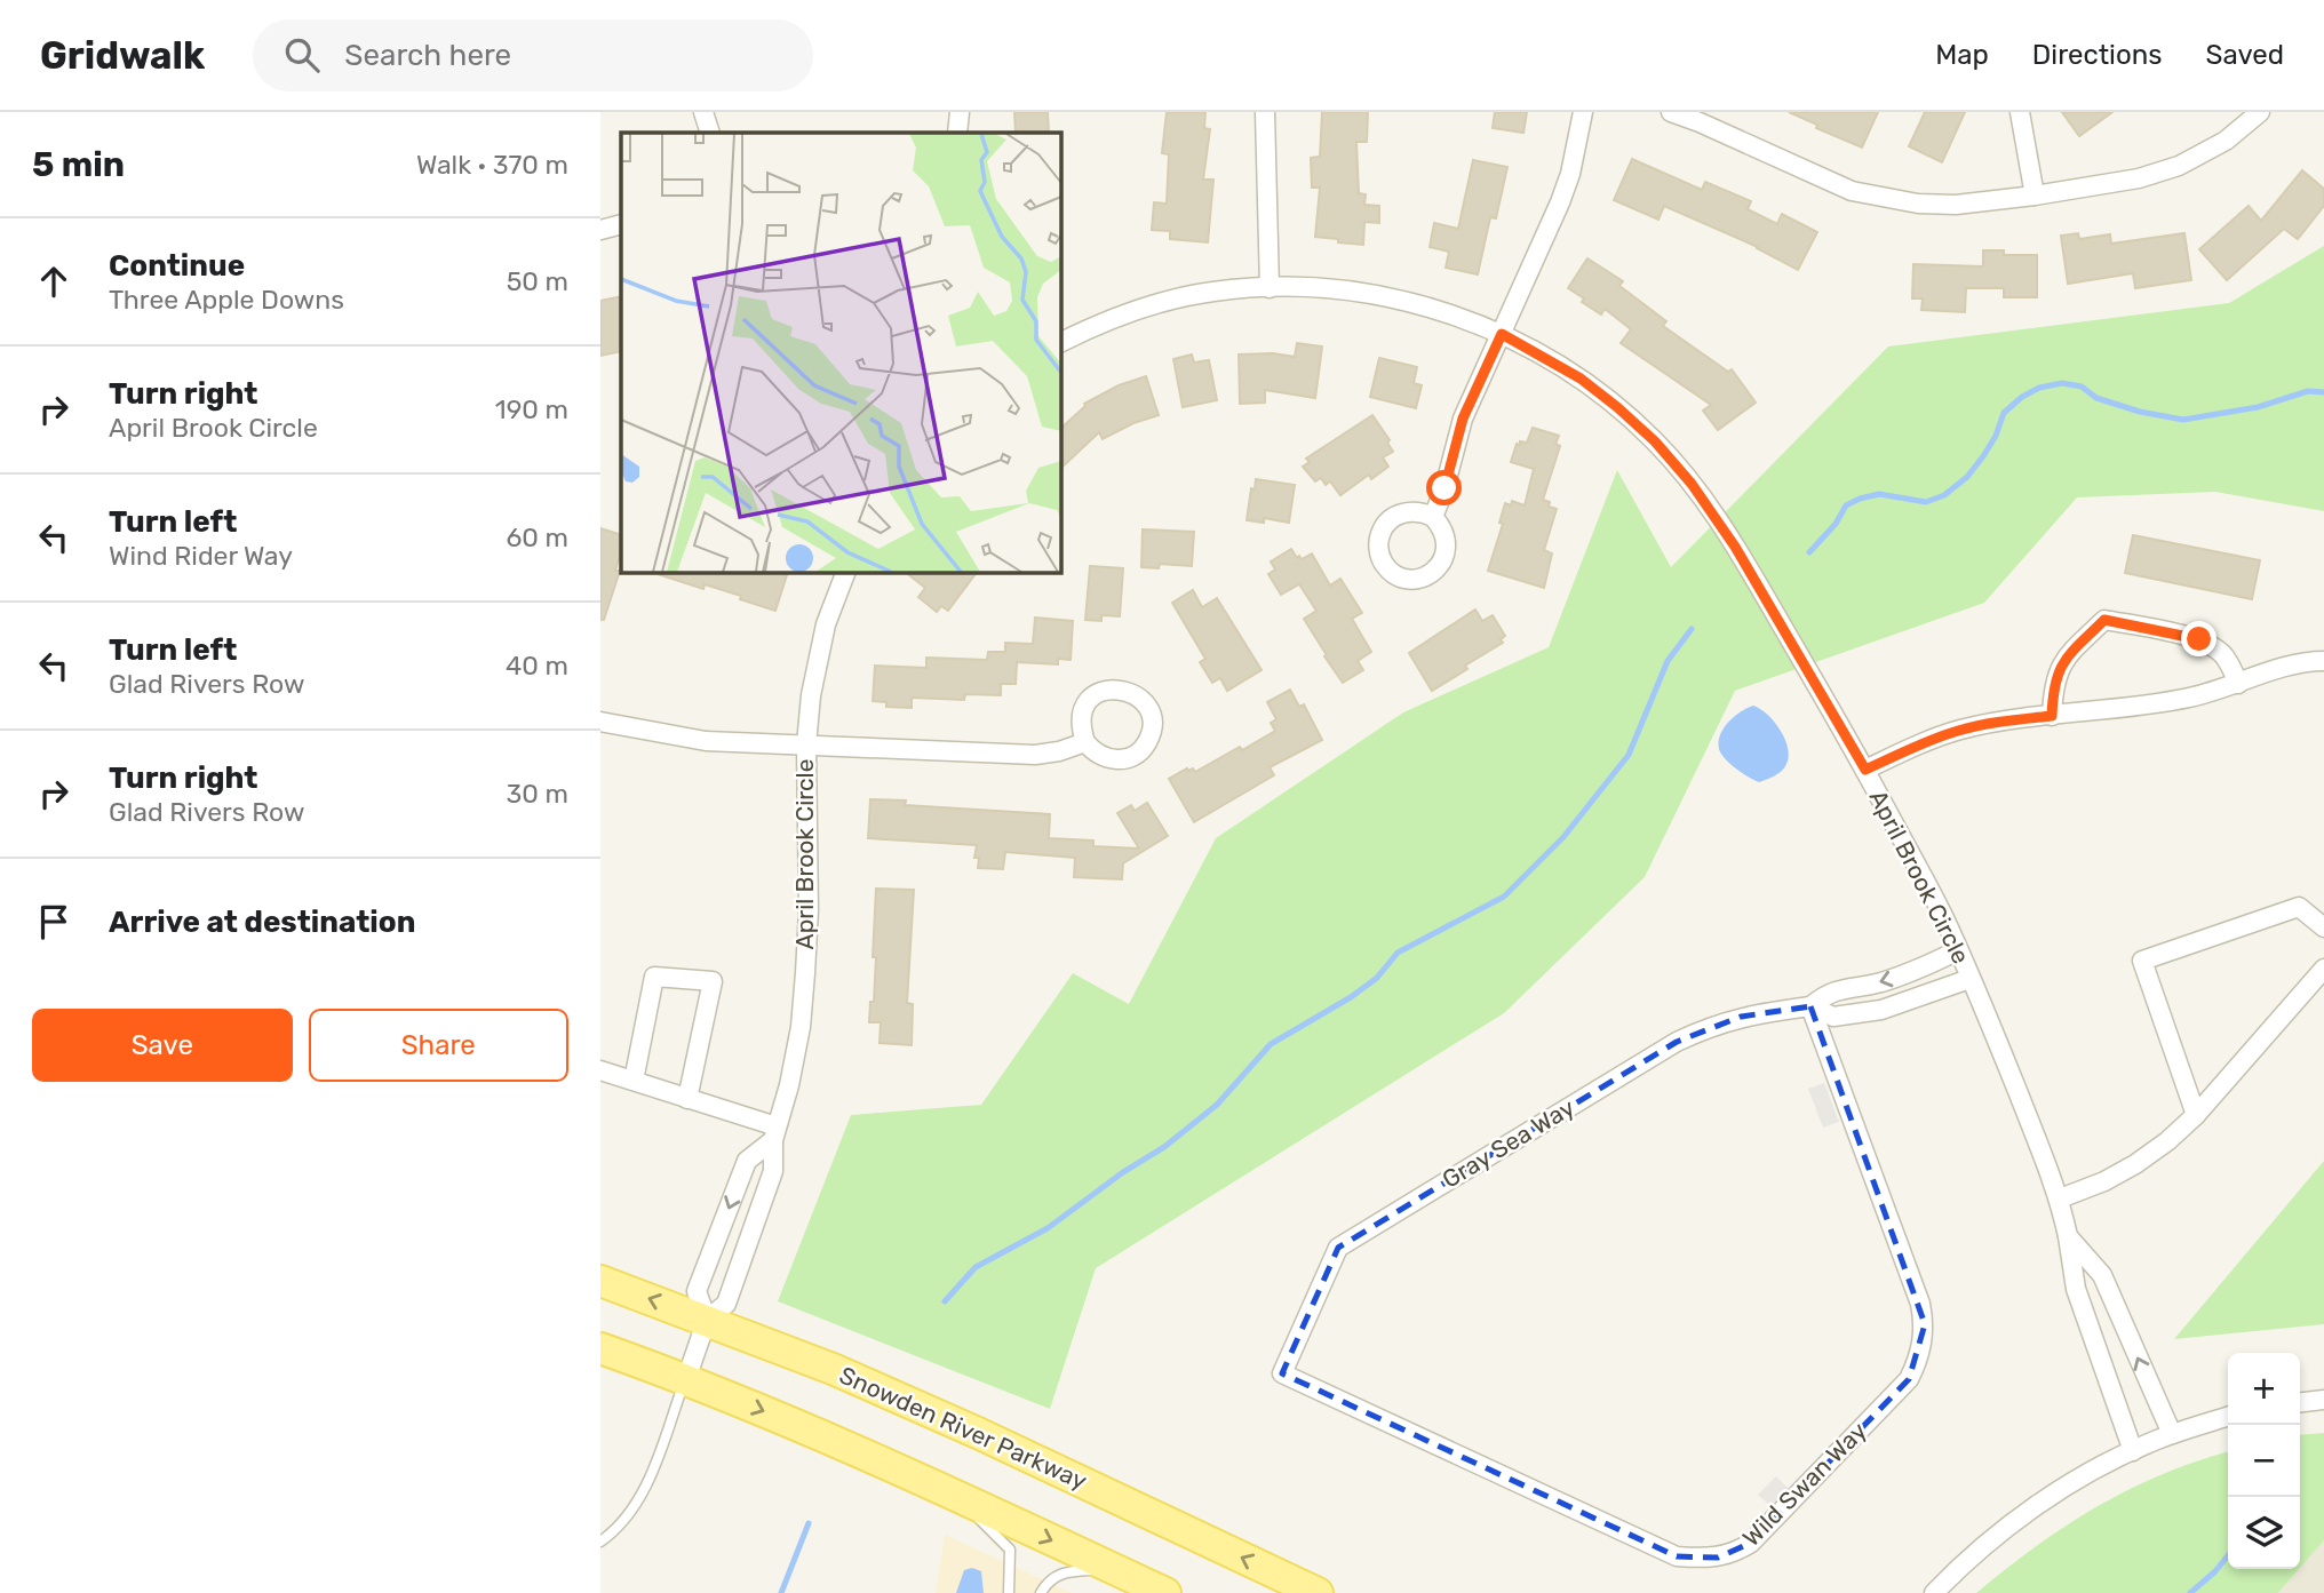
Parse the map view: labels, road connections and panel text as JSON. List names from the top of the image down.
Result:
{
  "streets": {
    "main road": ["Snowden River Parkway"],
    "street": ["April Brook Circle", "Gray Sea Way", "Wild Swan Way"]
  },
  "crossings": [
    ["April Brook Circle", "Gray Sea Way"],
    ["April Brook Circle", "Snowden River Parkway"],
    ["Gray Sea Way", "Wild Swan Way"]
  ],
  "page": {
    "header": "Gridwalk",
    "search": "Search here",
    "nav": ["Map", "Directions", "Saved"],
    "heading": ["5 min", "Walk · 370 m"],
    "list": [
      ["Continue", "Three Apple Downs", "50 m"],
      ["Turn right", "April Brook Circle", "190 m"],
      ["Turn left", "Wind Rider Way", "60 m"],
      ["Turn left", "Glad Rivers Row", "40 m"],
      ["Turn right", "Glad Rivers Row", "30 m"],
      "Arrive at destination"
    ],
    "buttons": ["Save", "Share"],
    "map_buttons": ["+", "−"]
  }
}
